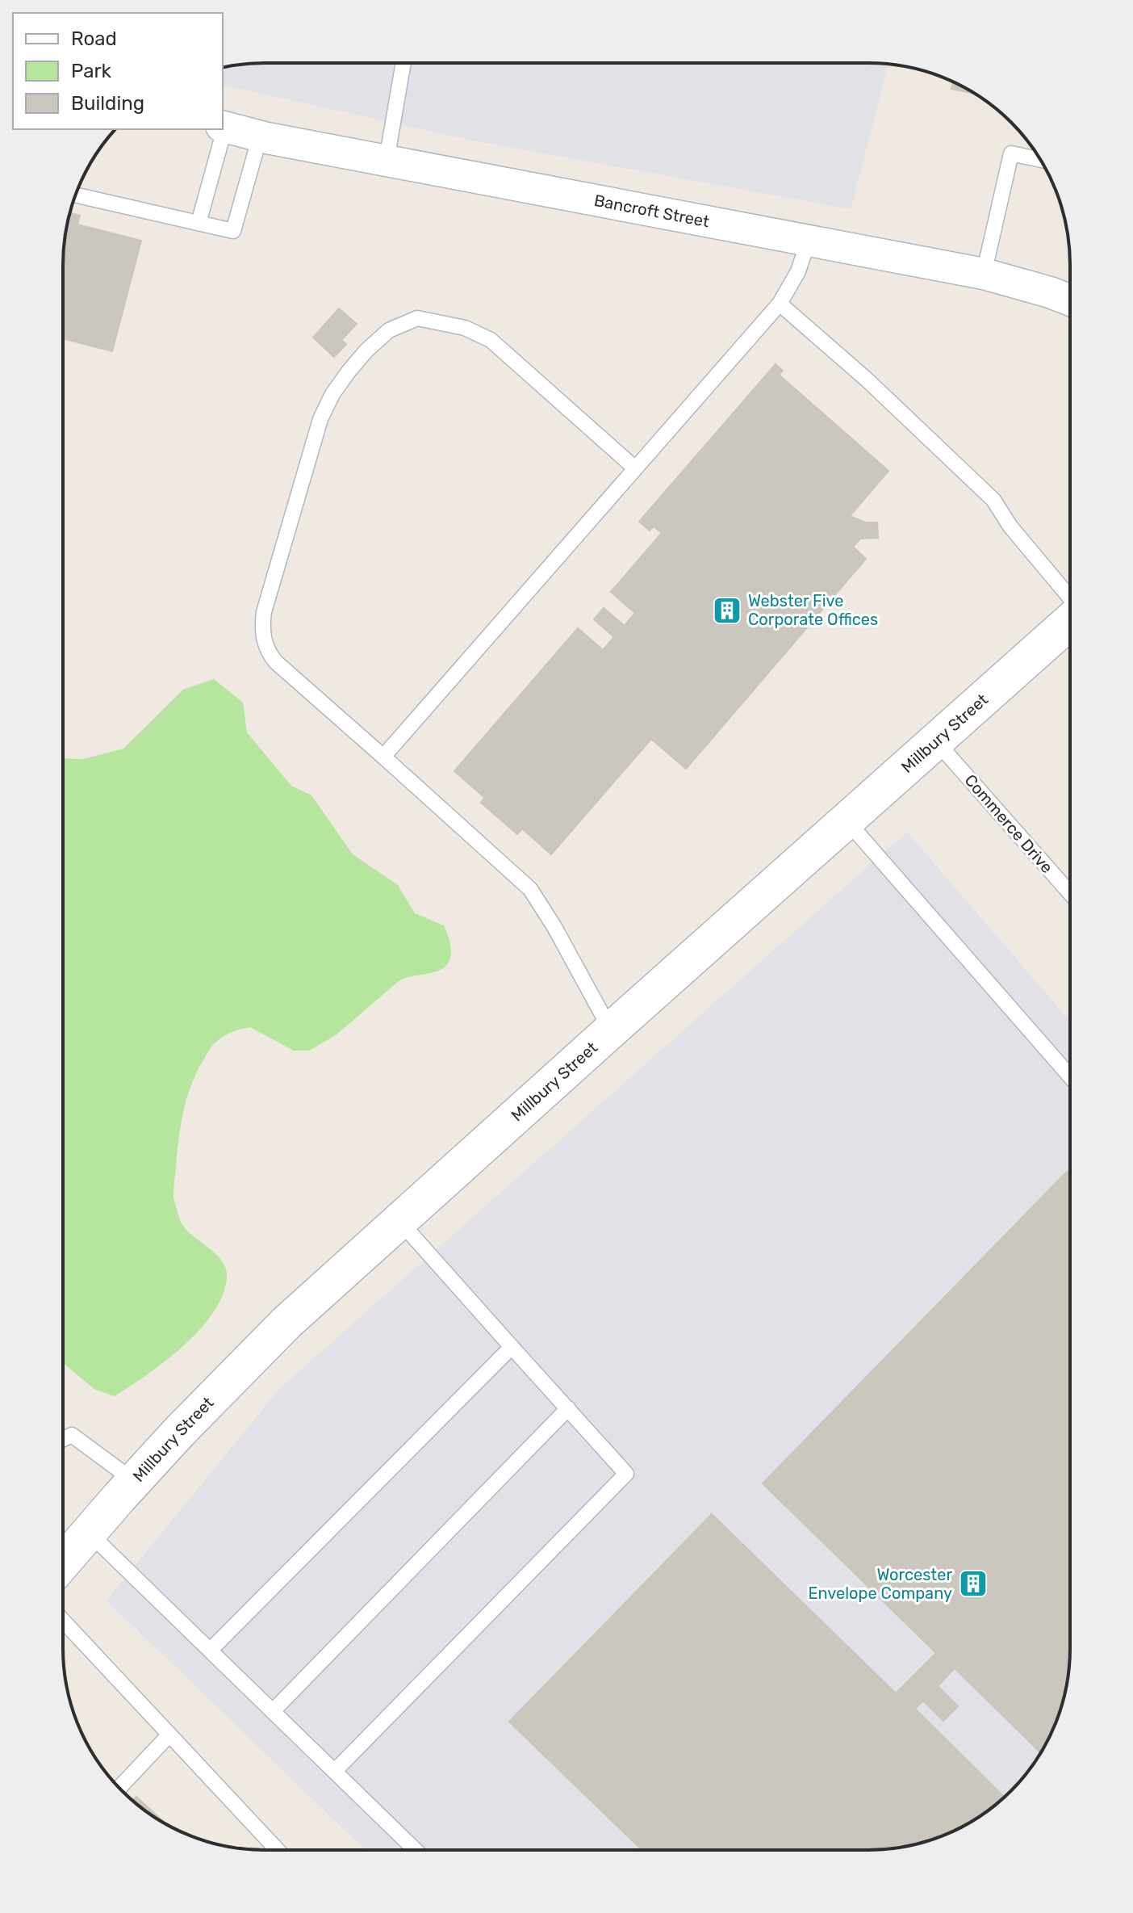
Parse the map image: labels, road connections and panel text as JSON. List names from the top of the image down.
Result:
{
  "streets": {
    "street": ["Bancroft Street", "Millbury Street"],
    "lane": ["Commerce Drive"]
  },
  "crossings": [
    ["Millbury Street", "Commerce Drive"]
  ],
  "places": {
    "building": ["Webster Five Corporate Offices", "Worcester Envelope Company"]
  },
  "legend": ["Road", "Park", "Building"]
}
